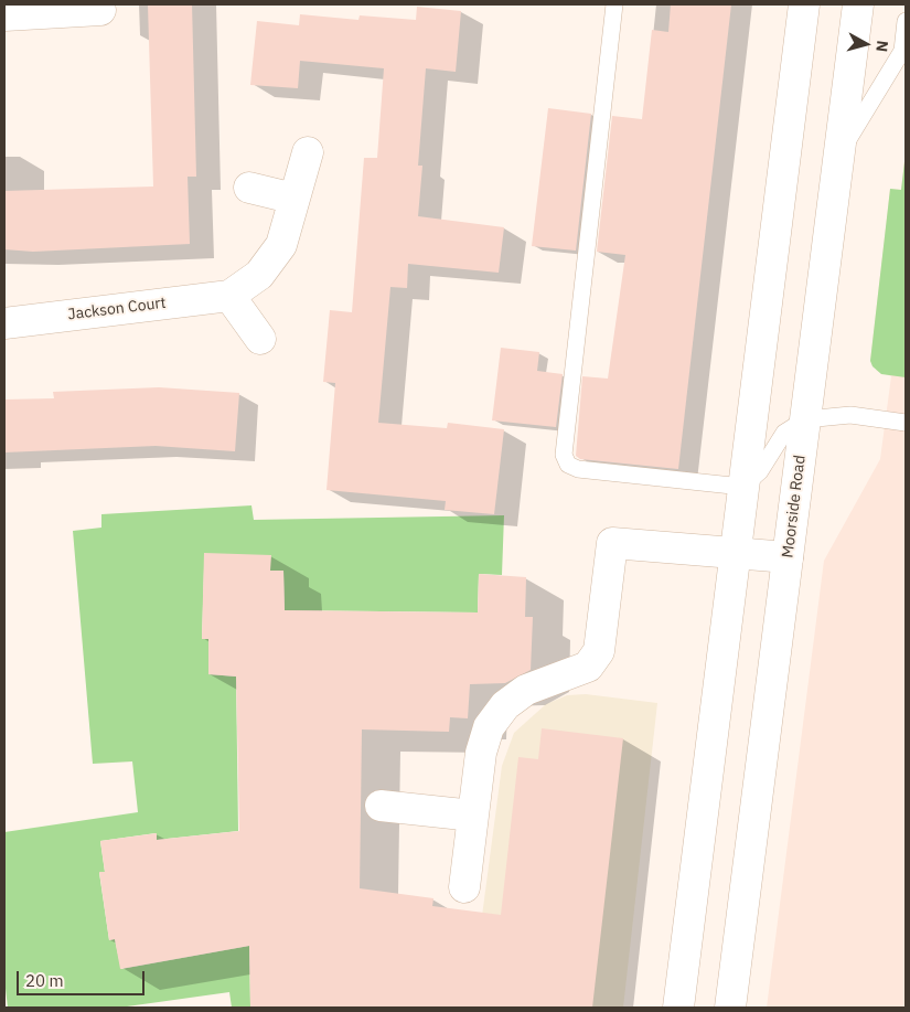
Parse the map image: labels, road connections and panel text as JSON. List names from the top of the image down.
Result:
{
  "streets": {
    "street": ["Jackson Court", "Moorside Road"]
  },
  "scale_bar": "20 m",
  "north": "right"
}
